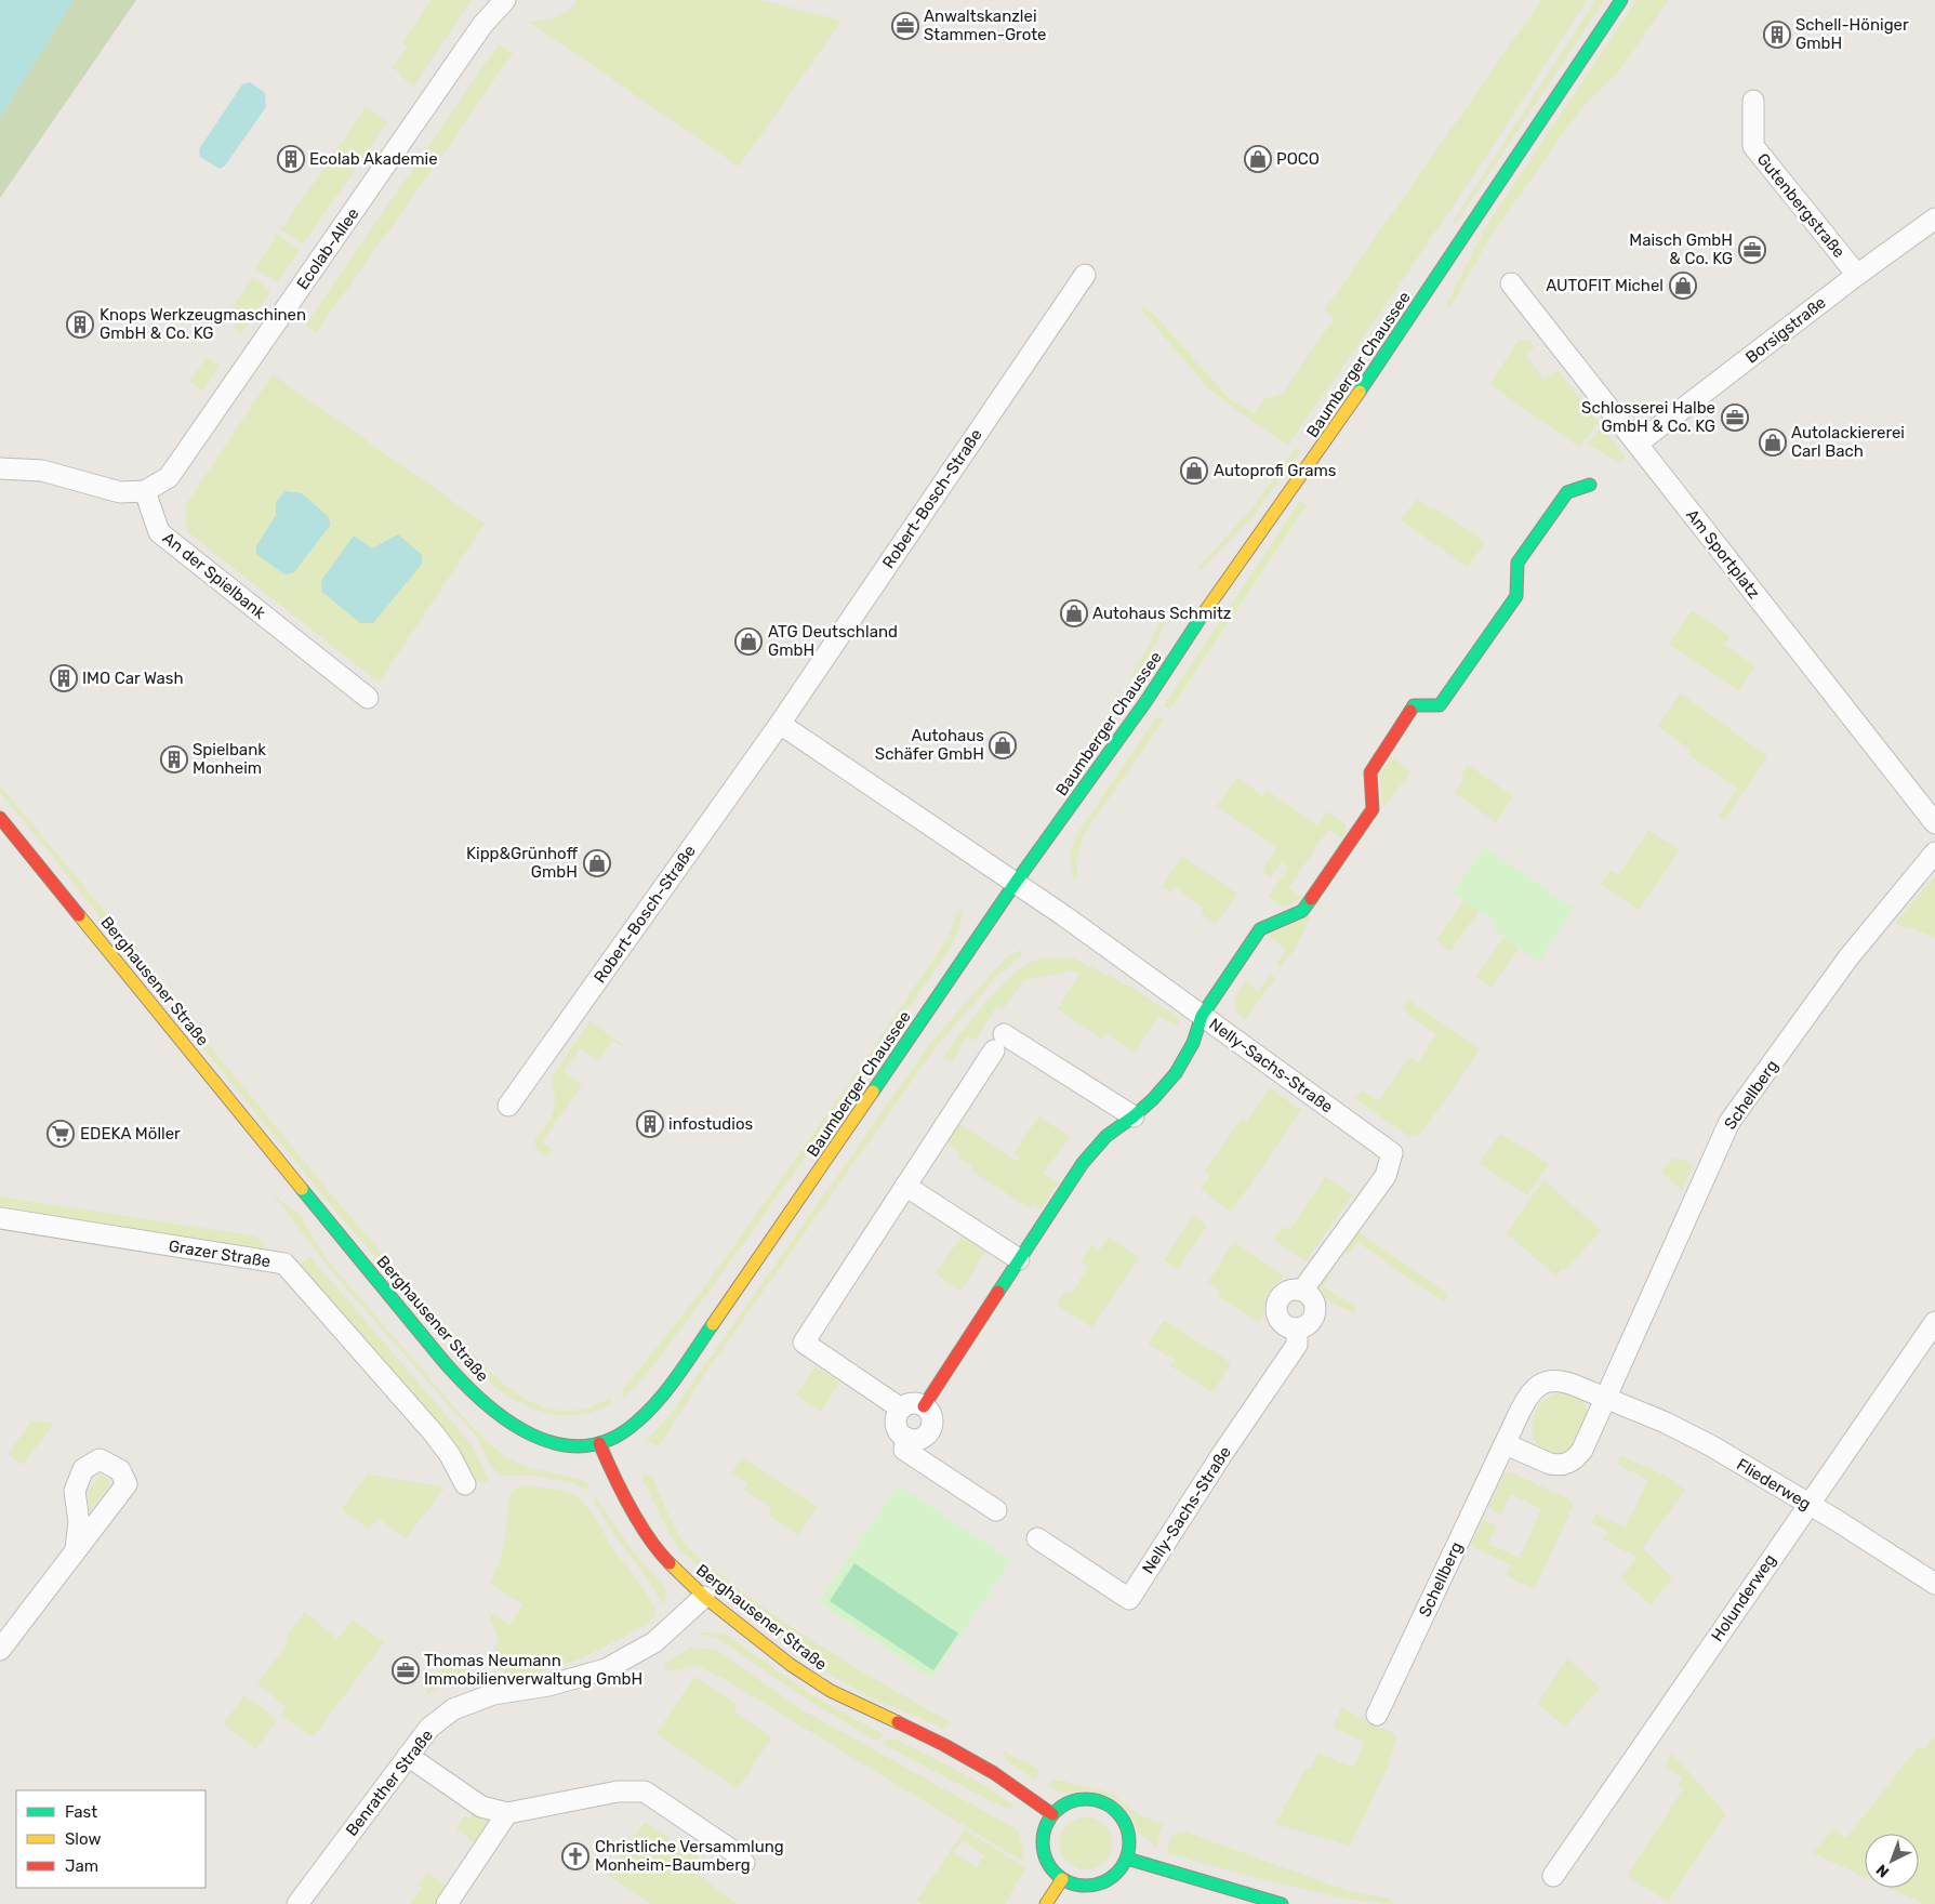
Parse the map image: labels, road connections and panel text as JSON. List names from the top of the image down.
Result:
{
  "streets": {
    "street": [
      "Gutenbergstraße",
      "Ecolab-Allee",
      "Borsigstraße",
      "Baumberger Chaussee",
      "Robert-Bosch-Straße",
      "Am Sportplatz",
      "An der Spielbank",
      "Berghausener Straße",
      "Nelly-Sachs-Straße",
      "Schellberg",
      "Grazer Straße",
      "Fliederweg",
      "Holunderweg",
      "Benrather Straße"
    ]
  },
  "crossings": [
    ["Gutenbergstraße", "Borsigstraße"],
    ["Ecolab-Allee", "An der Spielbank"],
    ["Borsigstraße", "Am Sportplatz"],
    ["Baumberger Chaussee", "Berghausener Straße"],
    ["Baumberger Chaussee", "Nelly-Sachs-Straße"],
    ["Berghausener Straße", "Benrather Straße"],
    ["Schellberg", "Fliederweg"],
    ["Fliederweg", "Holunderweg"]
  ],
  "places": {
    "office": [
      "Anwaltskanzlei Stammen-Grote",
      "Maisch GmbH & Co. KG",
      "Schlosserei Halbe GmbH & Co. KG",
      "Thomas Neumann Immobilienverwaltung GmbH"
    ],
    "building": [
      "Schell-Höniger GmbH",
      "Ecolab Akademie",
      "Knops Werkzeugmaschinen GmbH & Co. KG",
      "IMO Car Wash",
      "Spielbank Monheim",
      "infostudios"
    ],
    "shop": [
      "POCO",
      "AUTOFIT Michel",
      "Autolackiererei Carl Bach",
      "Autoprofi Grams",
      "Autohaus Schmitz",
      "ATG Deutschland GmbH",
      "Autohaus Schäfer GmbH",
      "Kipp&Grünhoff GmbH"
    ],
    "supermarket": ["EDEKA Möller"],
    "church": ["Christliche Versammlung Monheim-Baumberg"]
  },
  "legend": ["Fast", "Slow", "Jam"],
  "north": "bottom left"
}
